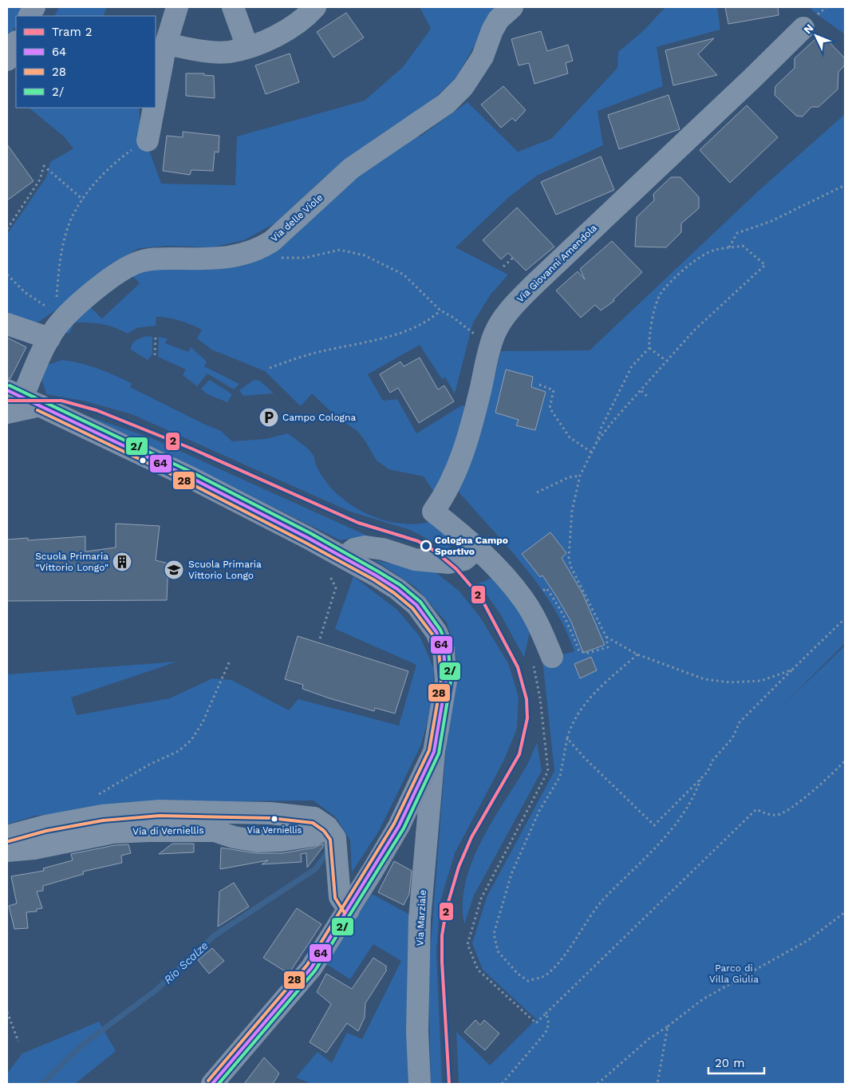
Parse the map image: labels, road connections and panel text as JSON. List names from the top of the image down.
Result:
{
  "streets": {
    "street": [
      "Via delle Viole",
      "Via Giovanni Amendola",
      "Via di Verniellis",
      "Via Marziale"
    ]
  },
  "water": ["Rio Scalze"],
  "parks": ["Parco di Villa Giulia"],
  "places": {
    "parking": ["Campo Cologna"],
    "other": ["Cologna Campo Sportivo", "Via Verniellis"],
    "building": ["Scuola Primaria \"Vittorio Longo\""],
    "school or university": ["Scuola Primaria Vittorio Longo"]
  },
  "lines": [
    "transit line 2/",
    "transit line 64",
    "tram line 2",
    "transit line 28"
  ],
  "legend": [
    "Tram 2",
    "64",
    "28",
    "2/"
  ],
  "scale_bar": "20 m",
  "north": "top left"
}
